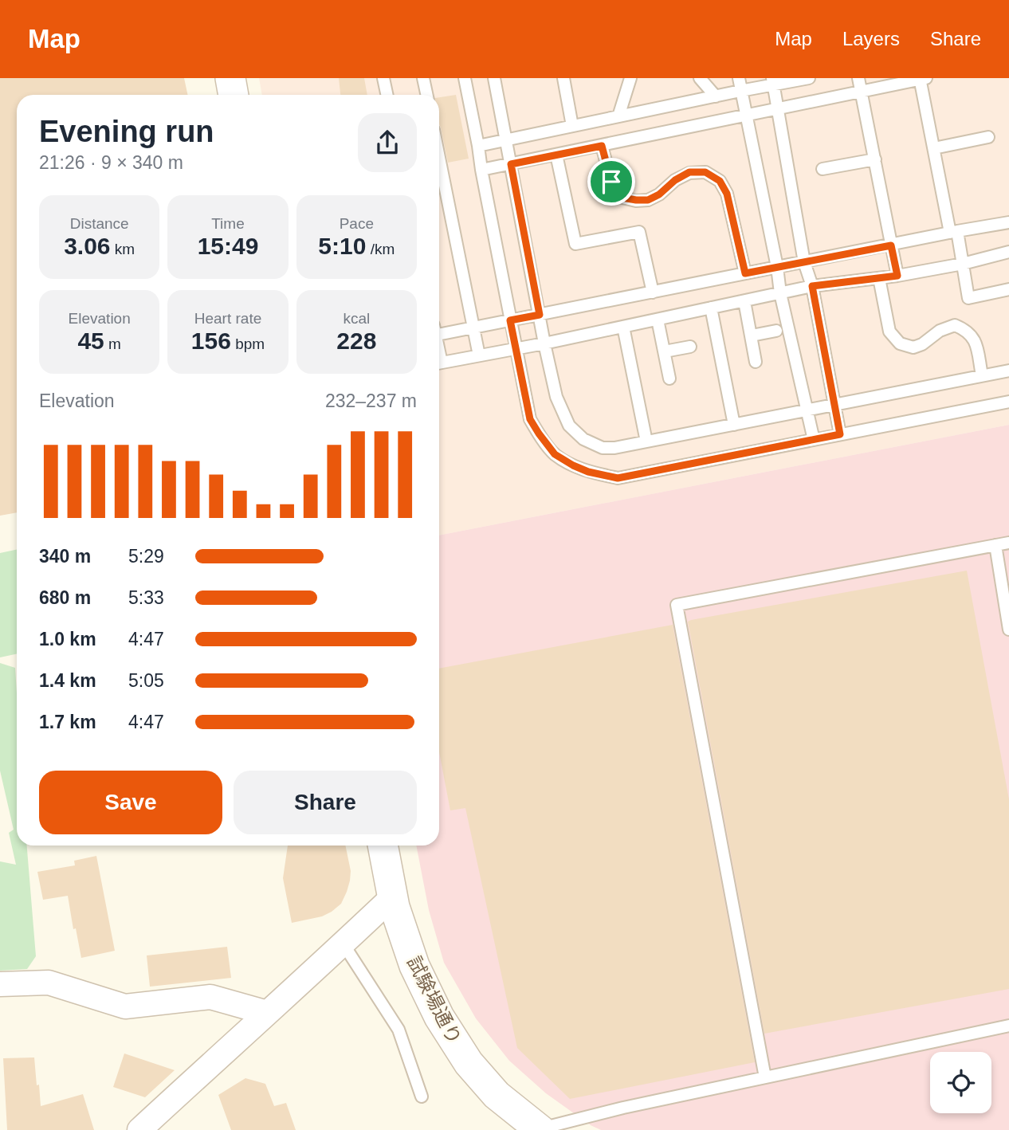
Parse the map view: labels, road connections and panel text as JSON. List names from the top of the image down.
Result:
{
  "streets": {
    "street": ["試験場通り"]
  },
  "page": {
    "header": "Map",
    "nav": ["Map", "Layers", "Share"],
    "heading": ["Evening run", "21:26 · 9 × 340 m"],
    "stats": [
      ["Distance", "3.06 km"],
      ["Time", "15:49"],
      ["Pace", "5:10 /km"],
      ["Elevation", "45 m"],
      ["Heart rate", "156 bpm"],
      ["kcal", "228"]
    ],
    "chart": ["Elevation", "232–237 m"],
    "list": [
      {
        "name": "340 m",
        "note": "5:29"
      },
      {
        "name": "680 m",
        "note": "5:33"
      },
      {
        "name": "1.0 km",
        "note": "4:47"
      },
      {
        "name": "1.4 km",
        "note": "5:05"
      },
      {
        "name": "1.7 km",
        "note": "4:47"
      }
    ],
    "buttons": ["Save", "Share"]
  }
}
